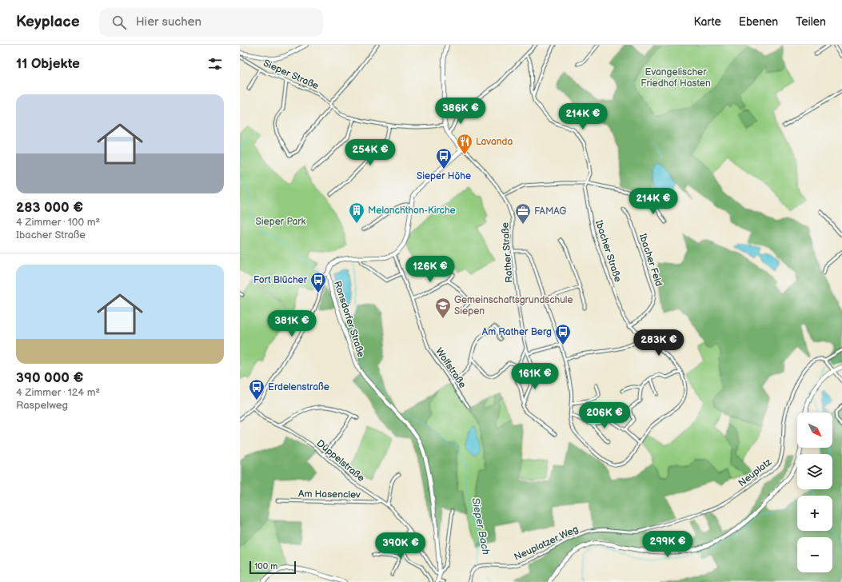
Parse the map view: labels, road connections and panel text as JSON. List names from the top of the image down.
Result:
{
  "streets": {
    "main road": ["Ronsdorfer Straße"],
    "street": [
      "Sieper Straße",
      "Ibacher Straße",
      "Rather Straße",
      "Ibacher Feld",
      "Wolfstraße",
      "Düppelstraße",
      "Neuplatz",
      "Am Hasenclev",
      "Neuplatzer Weg"
    ]
  },
  "crossings": [
    ["Ibacher Straße", "Ibacher Feld"],
    ["Ronsdorfer Straße", "Wolfstraße"],
    ["Ronsdorfer Straße", "Düppelstraße"],
    ["Düppelstraße", "Am Hasenclev"],
    ["Neuplatz", "Neuplatzer Weg"]
  ],
  "water": ["Sieper Bach"],
  "parks": ["Evangelischer Friedhof Hasten", "Sieper Park"],
  "places": {
    "restaurant": ["Lavanda"],
    "bus stop": [
      "Sieper Höhe",
      "Fort Blücher",
      "Am Rather Berg",
      "Erdelenstraße"
    ],
    "building": ["Melanchthon-Kirche"],
    "office": ["FAMAG"],
    "school or university": ["Gemeinschaftsgrundschule Siepen"]
  },
  "scale_bar": "100 m",
  "north": "bottom right",
  "page": {
    "header": "Keyplace",
    "search": "Hier suchen",
    "nav": ["Karte", "Ebenen", "Teilen"],
    "heading": "11 Objekte",
    "list": [
      {
        "name": "283 000 €",
        "note": "4 Zimmer · 100 m² · Ibacher Straße"
      },
      {
        "name": "390 000 €",
        "note": "4 Zimmer · 124 m² · Raspelweg"
      }
    ],
    "price": [
      "386K €",
      "214K €",
      "254K €",
      "214K €",
      "126K €",
      "381K €",
      "283K €",
      "161K €",
      "206K €",
      "299K €",
      "390K €"
    ],
    "map_buttons": ["+", "−"],
    "scale": "100 m"
  }
}
